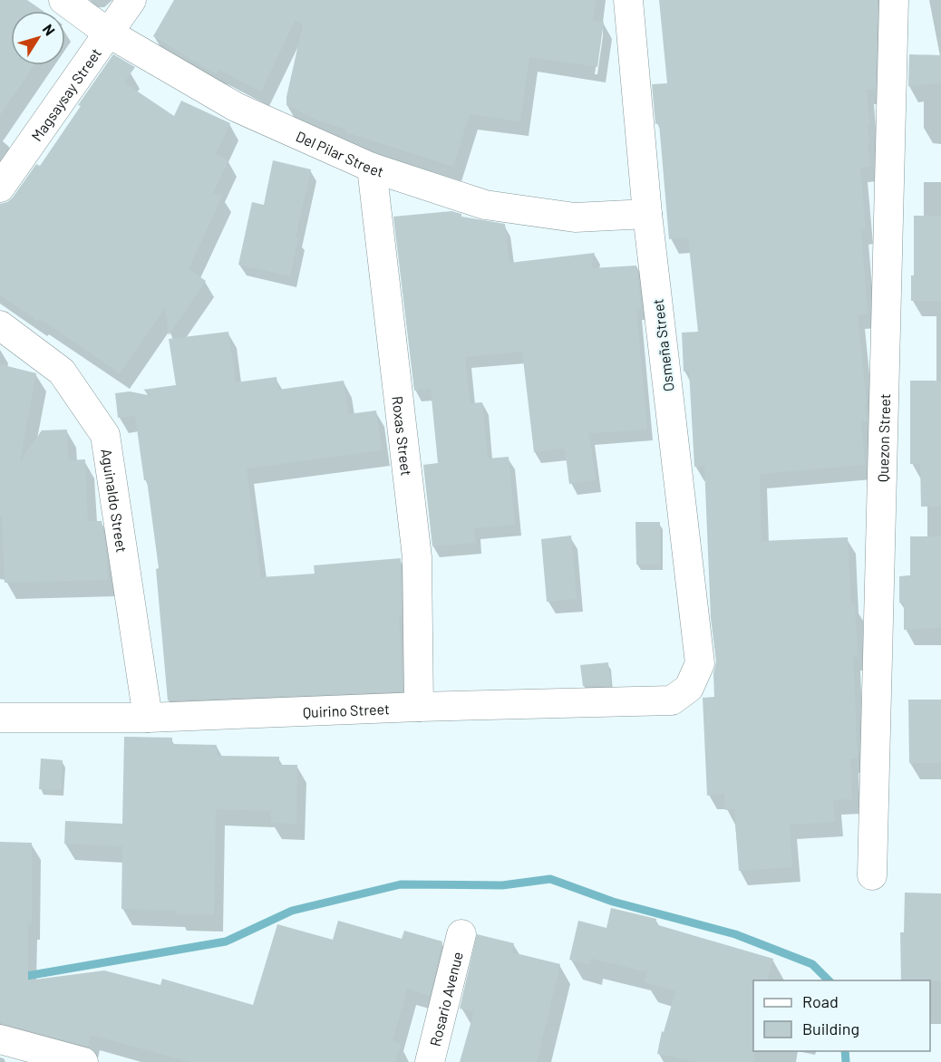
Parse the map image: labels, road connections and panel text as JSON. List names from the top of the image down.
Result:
{
  "streets": {
    "street": [
      "Magsaysay Street",
      "Del Pilar Street",
      "Osmeña Street",
      "Roxas Street",
      "Quezon Street",
      "Aguinaldo Street",
      "Quirino Street",
      "Rosario Avenue"
    ]
  },
  "crossings": [
    ["Magsaysay Street", "Del Pilar Street"],
    ["Del Pilar Street", "Osmeña Street"],
    ["Del Pilar Street", "Roxas Street"],
    ["Osmeña Street", "Quirino Street"],
    ["Roxas Street", "Quirino Street"],
    ["Aguinaldo Street", "Quirino Street"]
  ],
  "legend": ["Road", "Building"],
  "north": "top right"
}
